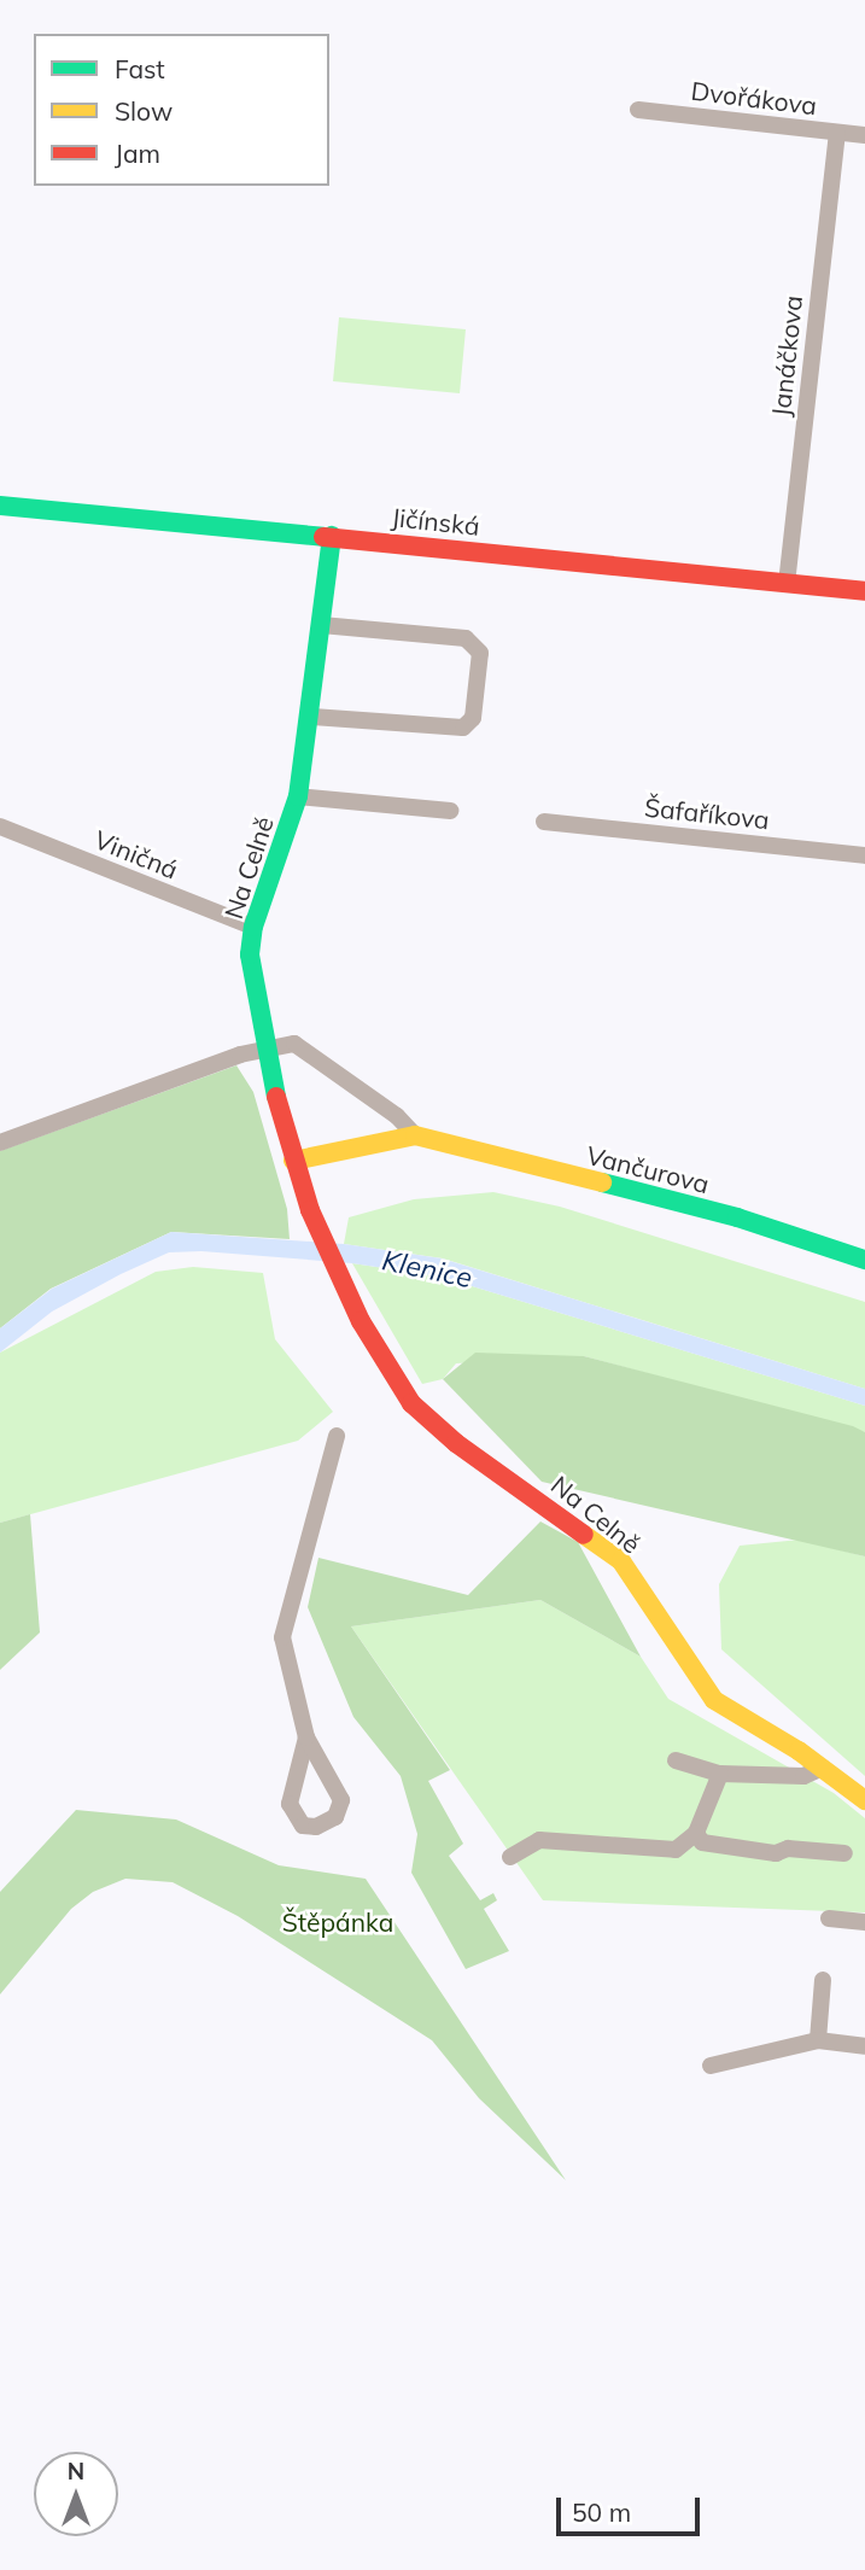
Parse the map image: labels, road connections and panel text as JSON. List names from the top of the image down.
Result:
{
  "streets": {
    "street": [
      "Dvořákova",
      "Janáčkova",
      "Jičínská",
      "Šafaříkova",
      "Viničná",
      "Na Celně",
      "Vančurova"
    ]
  },
  "crossings": [
    ["Dvořákova", "Janáčkova"],
    ["Janáčkova", "Jičínská"],
    ["Jičínská", "Na Celně"],
    ["Viničná", "Na Celně"],
    ["Na Celně", "Vančurova"]
  ],
  "water": ["Klenice"],
  "parks": ["Štěpánka"],
  "legend": ["Fast", "Slow", "Jam"],
  "scale_bar": "50 m",
  "north": "top"
}
